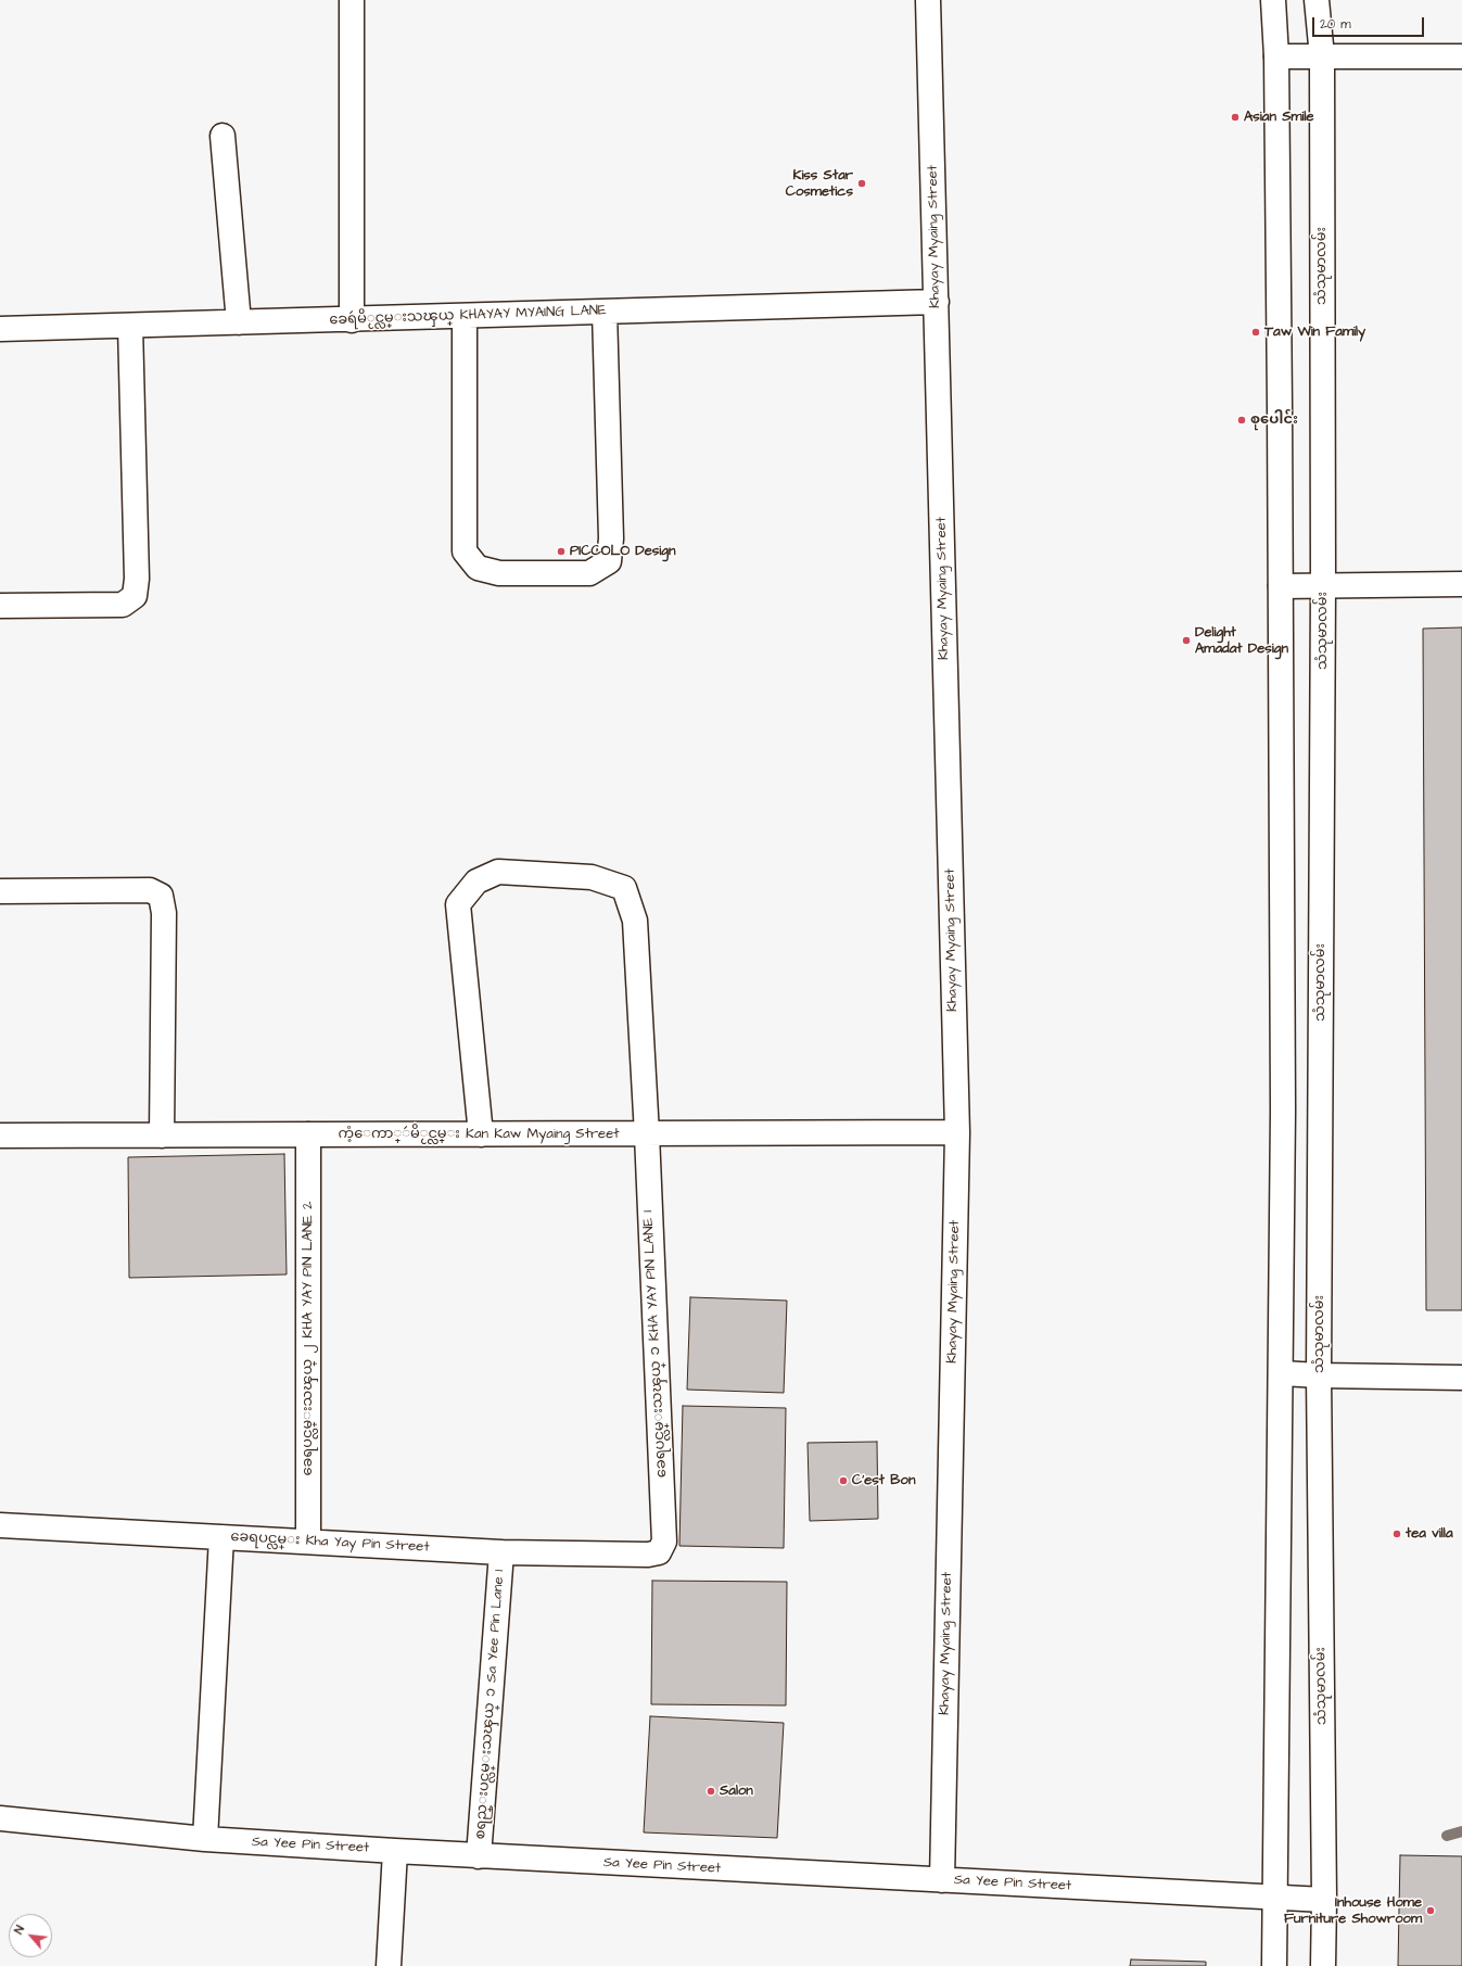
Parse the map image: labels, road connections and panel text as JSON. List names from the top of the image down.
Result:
{
  "streets": {
    "street": [
      "Khayay Myaing Street",
      "သံသုမာလမ်း",
      "ခေရဴမိႂင္လမ္းသၾယ္ KHAYAY MYAING LANE",
      "ကံ့ေကာ္ဴမိႂင္လမ္း Kan Kaw Myaing Street",
      "ခေရပင္လမ္းသၾယ္ ၂ KHA YAY PIN LANE 2",
      "ခေရပင္လမ္းသၾယ္ ၁ KHA YAY PIN LANE 1",
      "ခေရပင္လမ္း Kha Yay Pin Street",
      "စရည္းပင္လမ္းသၾယ္ ၁ Sa Yee Pin Lane 1",
      "Sa Yee Pin Street"
    ]
  },
  "crossings": [
    ["Khayay Myaing Street", "ခေရဴမိႂင္လမ္းသၾယ္ KHAYAY MYAING LANE"],
    ["Khayay Myaing Street", "ကံ့ေကာ္ဴမိႂင္လမ္း Kan Kaw Myaing Street"],
    ["Khayay Myaing Street", "Sa Yee Pin Street"],
    ["သံသုမာလမ်း", "Sa Yee Pin Street"],
    ["ကံ့ေကာ္ဴမိႂင္လမ္း Kan Kaw Myaing Street", "ခေရပင္လမ္းသၾယ္ ၂ KHA YAY PIN LANE 2"],
    ["ကံ့ေကာ္ဴမိႂင္လမ္း Kan Kaw Myaing Street", "ခေရပင္လမ္းသၾယ္ ၁ KHA YAY PIN LANE 1"],
    ["ခေရပင္လမ္းသၾယ္ ၂ KHA YAY PIN LANE 2", "ခေရပင္လမ္း Kha Yay Pin Street"],
    ["ခေရပင္လမ္းသၾယ္ ၁ KHA YAY PIN LANE 1", "ခေရပင္လမ္း Kha Yay Pin Street"],
    ["ခေရပင္လမ္း Kha Yay Pin Street", "စရည္းပင္လမ္းသၾယ္ ၁ Sa Yee Pin Lane 1"],
    ["စရည္းပင္လမ္းသၾယ္ ၁ Sa Yee Pin Lane 1", "Sa Yee Pin Street"]
  ],
  "places": [
    "Asian Smile",
    "Kiss Star Cosmetics",
    "Taw Win Family",
    "စုပေါင်း",
    "PICCOLO Design",
    "Delight Amadat Design",
    "C'est Bon",
    "tea villa",
    "Salon",
    "Inhouse Home Furniture Showroom"
  ],
  "scale_bar": "20 m",
  "north": "top left"
}
